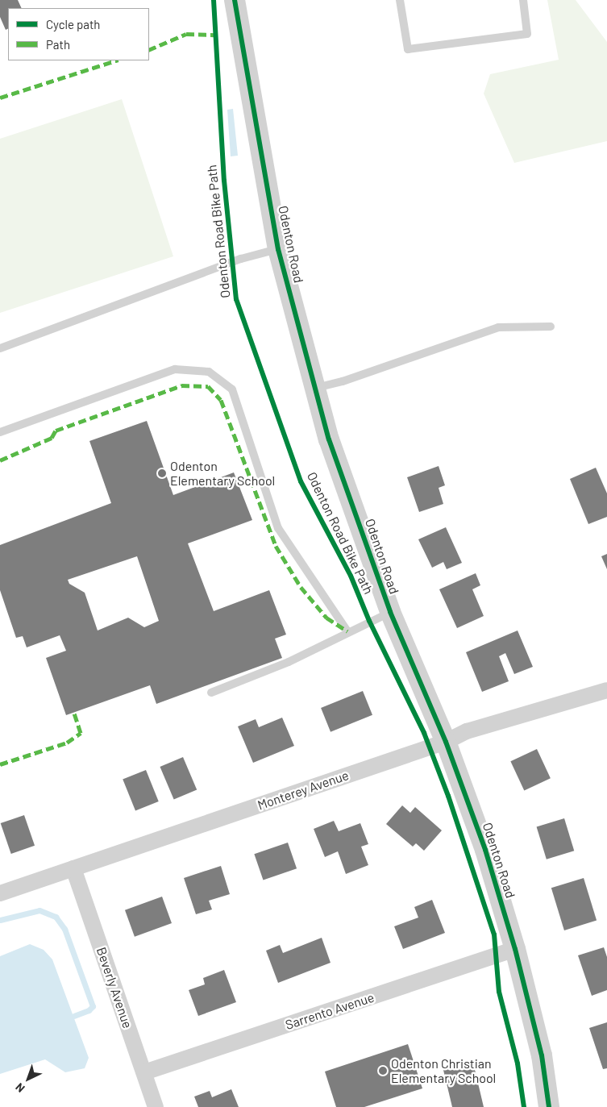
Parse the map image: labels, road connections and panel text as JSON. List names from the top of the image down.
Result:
{
  "streets": {
    "street": [
      "Odenton Road",
      "Monterey Avenue",
      "Beverly Avenue",
      "Sarrento Avenue"
    ],
    "cycle path": ["Odenton Road Bike Path"]
  },
  "crossings": [
    ["Odenton Road", "Monterey Avenue"],
    ["Odenton Road", "Sarrento Avenue"],
    ["Monterey Avenue", "Beverly Avenue"],
    ["Beverly Avenue", "Sarrento Avenue"]
  ],
  "places": ["Odenton Elementary School", "Odenton Christian Elementary School"],
  "legend": ["Cycle path", "Path"],
  "north": "bottom left"
}
